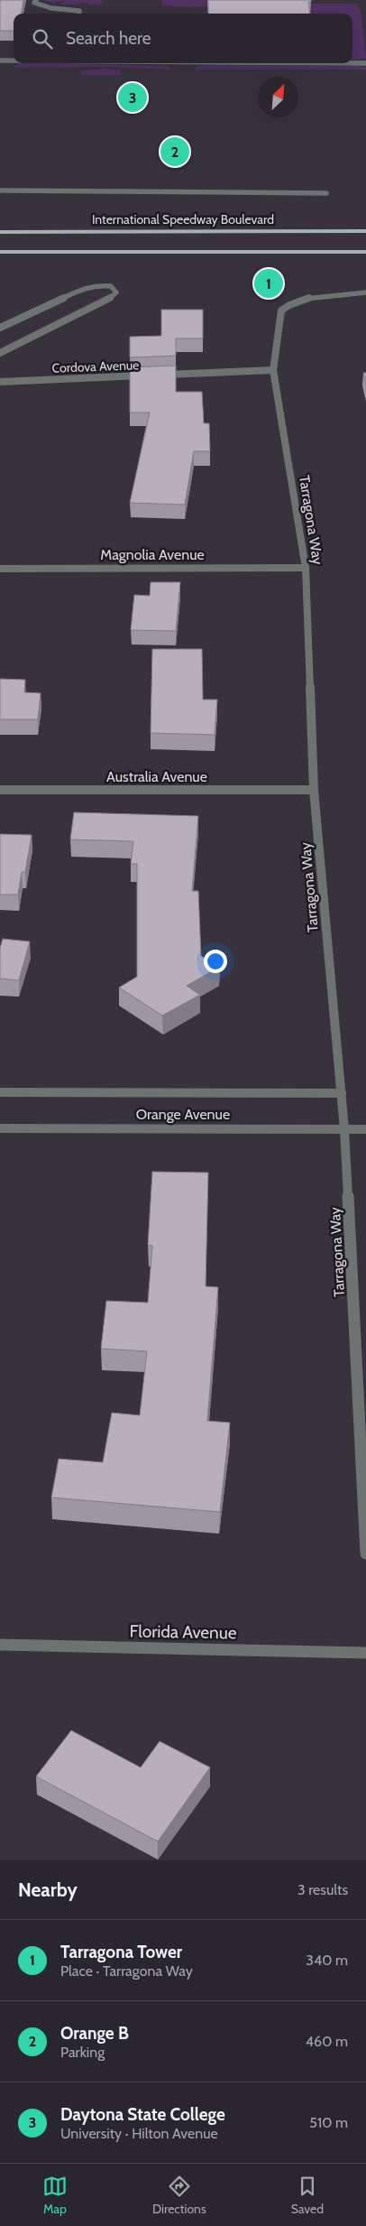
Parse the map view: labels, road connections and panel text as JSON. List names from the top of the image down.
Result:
{
  "streets": {
    "main road": ["International Speedway Boulevard"],
    "street": [
      "Cordova Avenue",
      "Tarragona Way",
      "Magnolia Avenue",
      "Australia Avenue",
      "Orange Avenue",
      "Florida Avenue"
    ]
  },
  "crossings": [
    ["Cordova Avenue", "Tarragona Way"],
    ["Tarragona Way", "Magnolia Avenue"],
    ["Tarragona Way", "Australia Avenue"],
    ["Tarragona Way", "Orange Avenue"]
  ],
  "north": "top right",
  "page": {
    "search": "Search here",
    "pins": ["3", "2", "1"],
    "heading": ["Nearby", "3 results"],
    "list": [
      {
        "mark": "1",
        "name": "Tarragona Tower",
        "note": "Place · Tarragona Way",
        "value": "340 m"
      },
      {
        "mark": "2",
        "name": "Orange B",
        "note": "Parking",
        "value": "460 m"
      },
      {
        "mark": "3",
        "name": "Daytona State College",
        "note": "University · Hilton Avenue",
        "value": "510 m"
      }
    ],
    "nav": ["Map", "Directions", "Saved"]
  }
}
